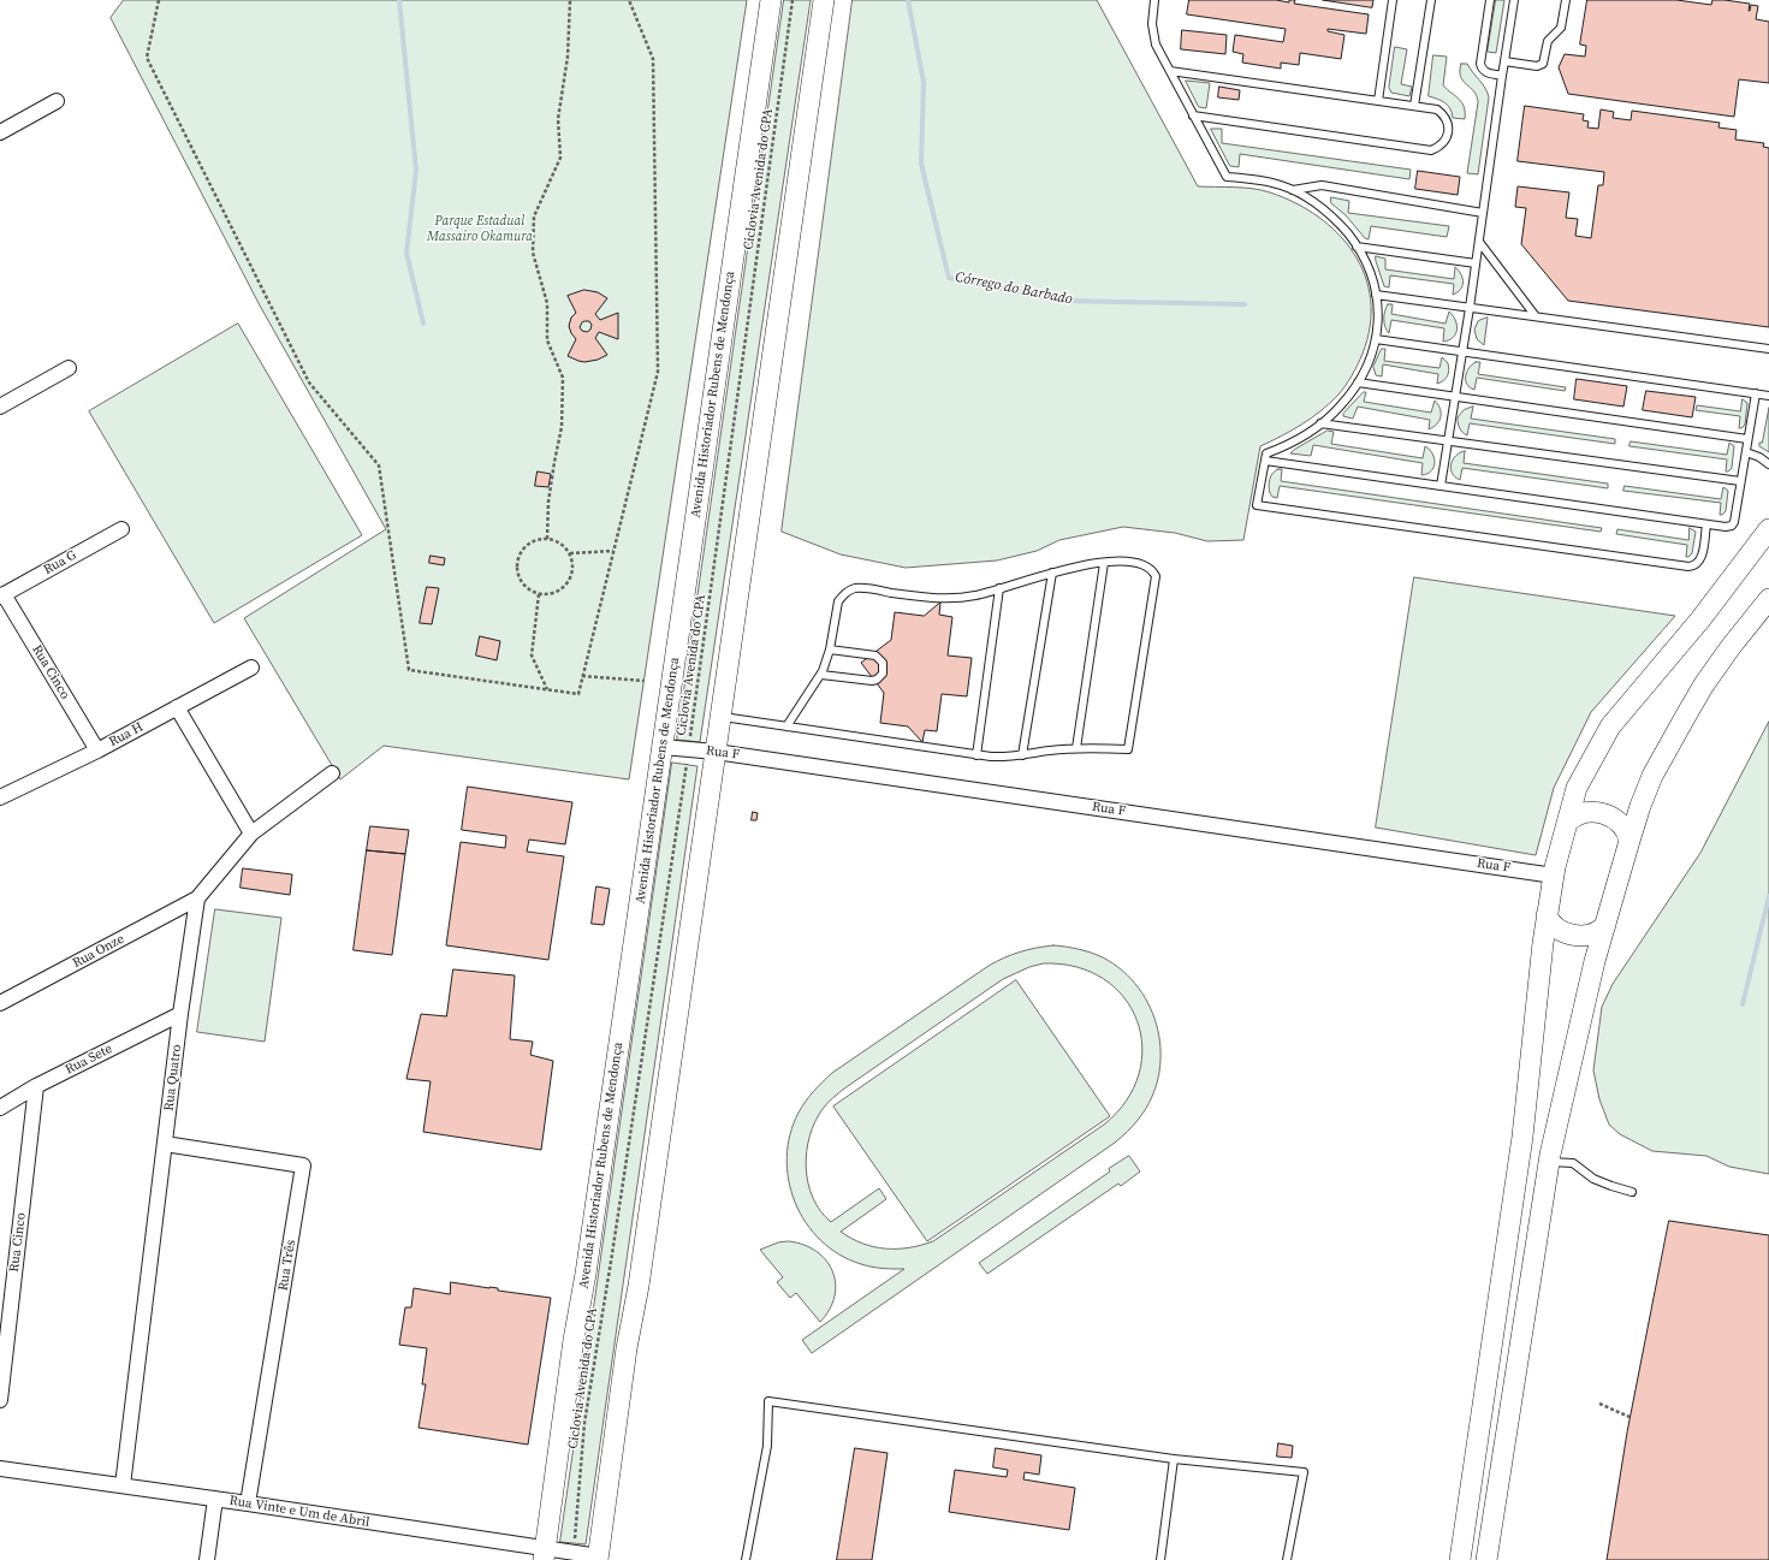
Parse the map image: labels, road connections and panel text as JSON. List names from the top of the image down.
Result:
{
  "streets": {
    "main road": ["Avenida Historiador Rubens de Mendonça"],
    "street": [
      "Rua G",
      "Rua Cinco",
      "Rua H",
      "Rua F",
      "Rua Onze",
      "Rua Sete",
      "Rua Quatro",
      "Rua Três",
      "Rua Vinte e Um de Abril"
    ],
    "path": ["Ciclovia Avenida do CPA"]
  },
  "crossings": [
    ["Ciclovia Avenida do CPA", "Rua F"],
    ["Ciclovia Avenida do CPA", "Rua Vinte e Um de Abril"],
    ["Avenida Historiador Rubens de Mendonça", "Rua F"],
    ["Avenida Historiador Rubens de Mendonça", "Rua Vinte e Um de Abril"],
    ["Rua G", "Rua Cinco"],
    ["Rua Cinco", "Rua H"],
    ["Rua Cinco", "Rua Sete"],
    ["Rua Onze", "Rua Quatro"],
    ["Rua Sete", "Rua Quatro"],
    ["Rua Quatro", "Rua Três"],
    ["Rua Quatro", "Rua Vinte e Um de Abril"],
    ["Rua Três", "Rua Vinte e Um de Abril"]
  ],
  "water": ["Córrego do Barbado"],
  "parks": ["Parque Estadual Massairo Okamura"]
}
